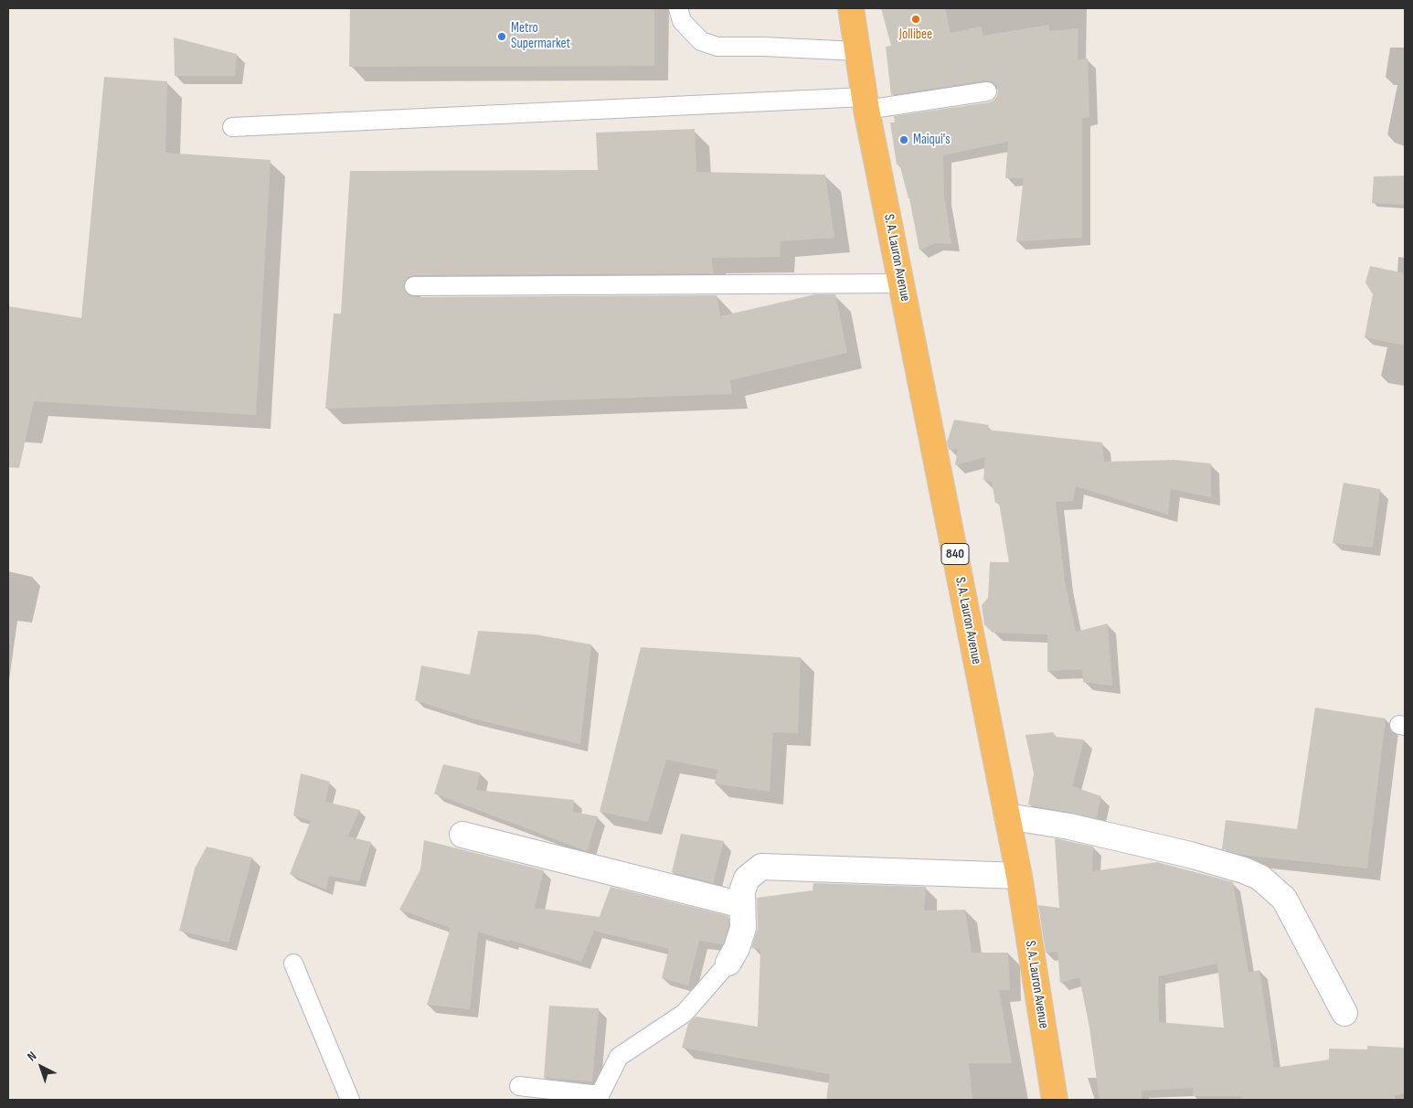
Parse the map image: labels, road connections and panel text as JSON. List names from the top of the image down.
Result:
{
  "streets": {
    "highway": ["S. A. Lauron Avenue", "840"]
  },
  "places": ["Jollibee", "Metro Supermarket", "Maiqui's"],
  "north": "top left"
}
